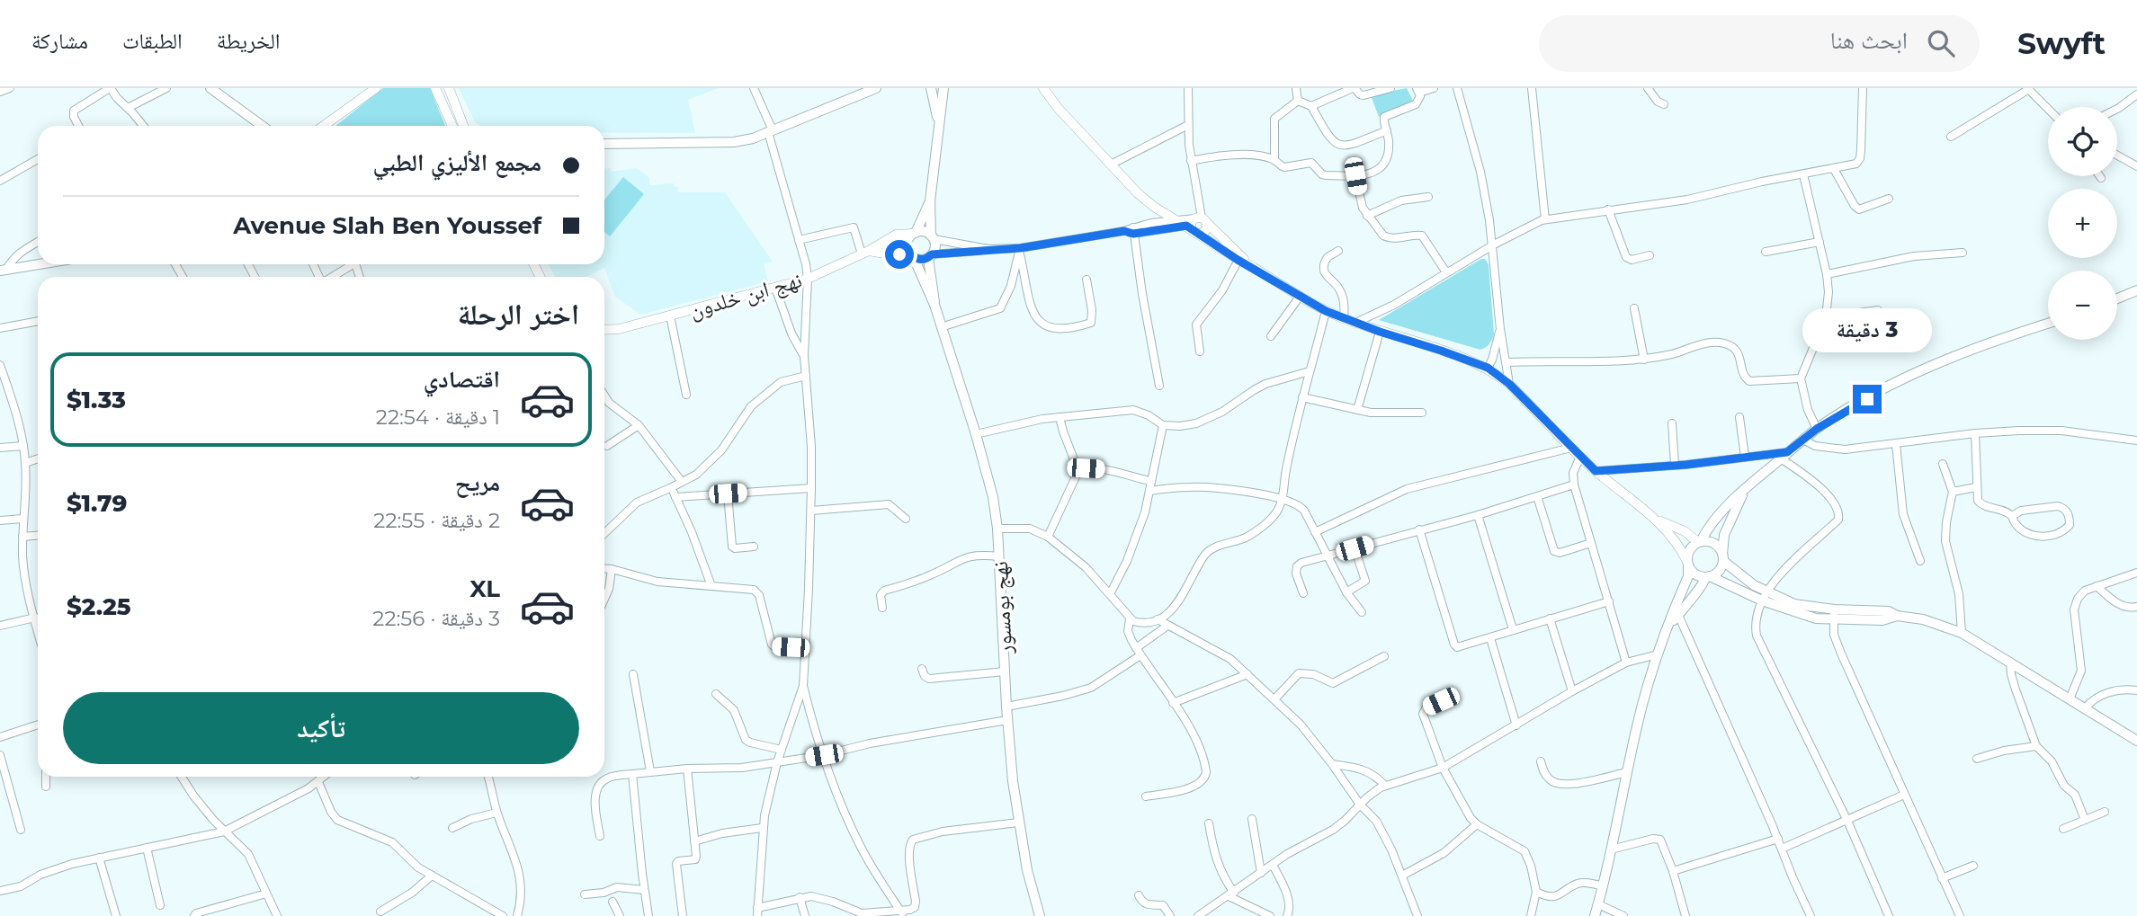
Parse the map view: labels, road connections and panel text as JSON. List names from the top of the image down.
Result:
{
  "streets": {
    "main road": ["نهج بومسور"],
    "street": ["نهج ابن خلدون"]
  },
  "crossings": [
    ["نهج ابن خلدون", "نهج بومسور"]
  ],
  "page": {
    "header": "Swyft",
    "search": "ابحث هنا",
    "nav": ["الخريطة", "الطبقات", "مشاركة"],
    "map_buttons": ["+", "−"],
    "banner": ["مجمع الأليزي الطبي", "Avenue Slah Ben Youssef"],
    "heading": "اختر الرحلة",
    "bubble": "3 دقيقة",
    "list": [
      {
        "name": "اقتصادي",
        "note": "1 دقيقة · 22:54",
        "value": "$1.33"
      },
      {
        "name": "مريح",
        "note": "2 دقيقة · 22:55",
        "value": "$1.79"
      },
      {
        "name": "XL",
        "note": "3 دقيقة · 22:56",
        "value": "$2.25"
      }
    ],
    "buttons": "تأكيد"
  }
}
